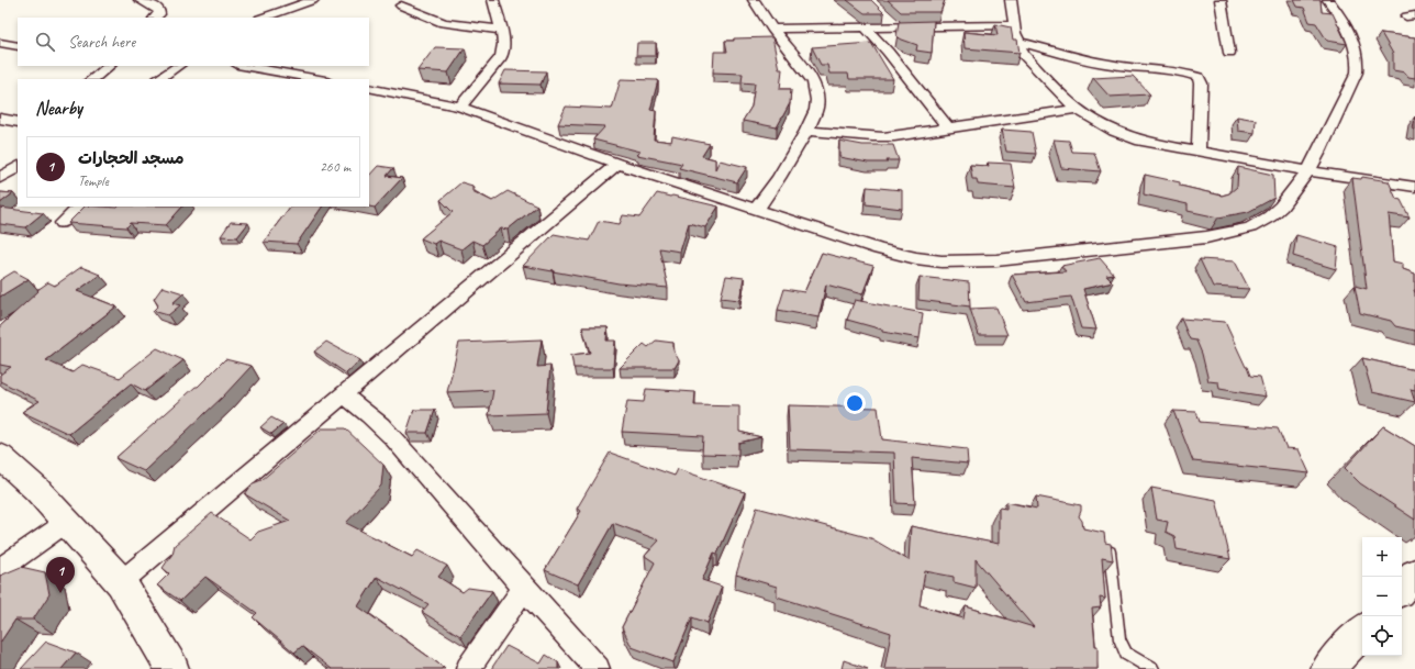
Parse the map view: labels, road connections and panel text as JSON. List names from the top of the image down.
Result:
{
  "page": {
    "search": "Search here",
    "heading": "Nearby",
    "list": [
      {
        "mark": "1",
        "name": "مسجد الحجارات",
        "note": "Temple",
        "value": "260 m"
      }
    ],
    "map_buttons": ["+", "−"],
    "pins": "1"
  }
}
